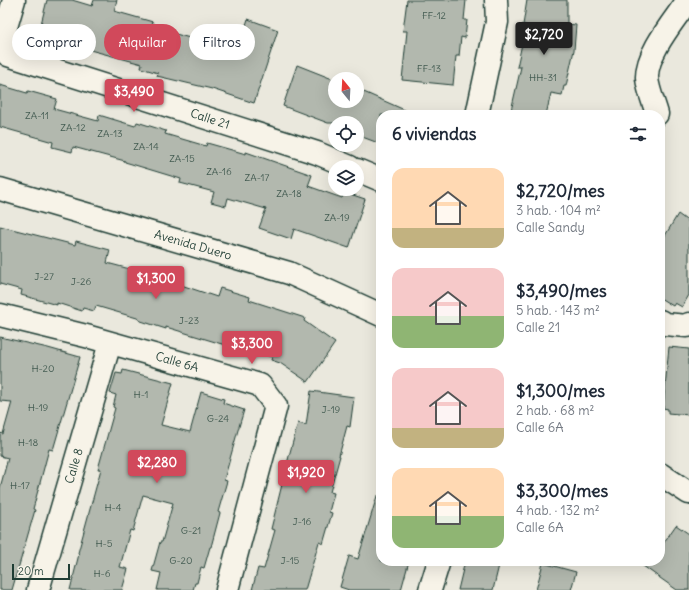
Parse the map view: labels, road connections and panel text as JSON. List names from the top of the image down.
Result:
{
  "streets": {
    "street": [
      "Calle 21",
      "Avenida Duero",
      "Calle 6A",
      "Calle 8"
    ]
  },
  "crossings": [
    ["Calle 6A", "Calle 8"]
  ],
  "house_numbers": [
    "FF-12",
    "FF-13",
    "HH-31",
    "ZA-11",
    "ZA-12",
    "ZA-13",
    "ZA-14",
    "ZA-15",
    "ZA-16",
    "ZA-17",
    "ZA-18",
    "ZA-19",
    "J-27",
    "J-26",
    "J-23",
    "H-20",
    "H-1",
    "H-19",
    "J-19",
    "G-24",
    "H-18",
    "H-17",
    "H-4",
    "J-16",
    "G-21",
    "H-5",
    "G-20",
    "J-15",
    "H-6"
  ],
  "scale_bar": "20 m",
  "north": "top",
  "page": {
    "price": [
      "$2,720",
      "$3,490",
      "$1,300",
      "$3,300",
      "$2,280",
      "$1,920"
    ],
    "chip": ["Comprar", "Alquilar", "Filtros"],
    "heading": "6 viviendas",
    "list": [
      {
        "name": "$2,720/mes",
        "note": "3 hab. · 104 m² · Calle Sandy"
      },
      {
        "name": "$3,490/mes",
        "note": "5 hab. · 143 m² · Calle 21"
      },
      {
        "name": "$1,300/mes",
        "note": "2 hab. · 68 m² · Calle 6A"
      },
      {
        "name": "$3,300/mes",
        "note": "4 hab. · 132 m² · Calle 6A"
      }
    ],
    "scale": "20 m"
  }
}
